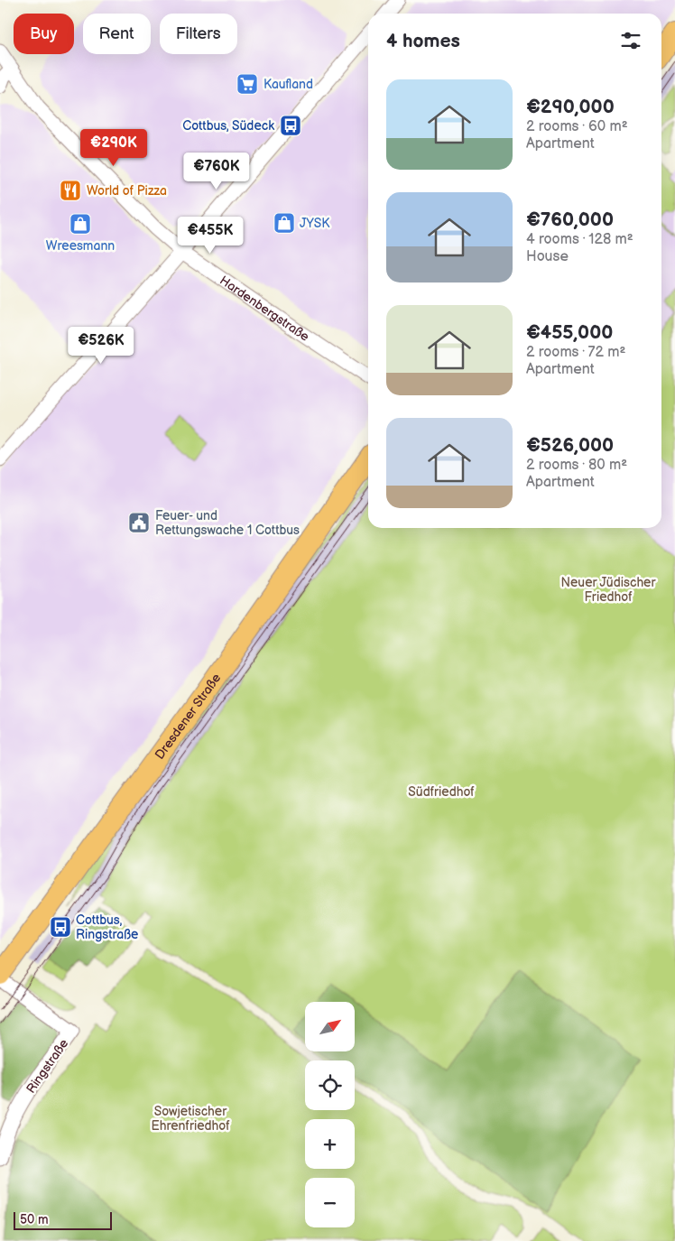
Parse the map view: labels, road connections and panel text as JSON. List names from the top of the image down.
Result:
{
  "streets": {
    "main road": ["Dresdener Straße"],
    "street": ["Hardenbergstraße", "Ringstraße"]
  },
  "parks": ["Neuer Jüdischer Friedhof", "Südfriedhof", "Sowjetischer Ehrenfriedhof"],
  "places": {
    "supermarket": ["Kaufland"],
    "bus stop": ["Cottbus, Südeck", "Cottbus, Ringstraße"],
    "restaurant": ["World of Pizza"],
    "shop": ["JYSK", "Wreesmann"],
    "public building": ["Feuer- und Rettungswache 1 Cottbus"]
  },
  "scale_bar": "50 m",
  "north": "top right",
  "page": {
    "chip": ["Buy", "Rent", "Filters"],
    "heading": "4 homes",
    "list": [
      {
        "name": "€290,000",
        "note": "2 rooms · 60 m² · Apartment"
      },
      {
        "name": "€760,000",
        "note": "4 rooms · 128 m² · House"
      },
      {
        "name": "€455,000",
        "note": "2 rooms · 72 m² · Apartment"
      },
      {
        "name": "€526,000",
        "note": "2 rooms · 80 m² · Apartment"
      }
    ],
    "price": [
      "€290K",
      "€760K",
      "€455K",
      "€526K"
    ],
    "map_buttons": ["+", "−"],
    "scale": "50 m"
  }
}
